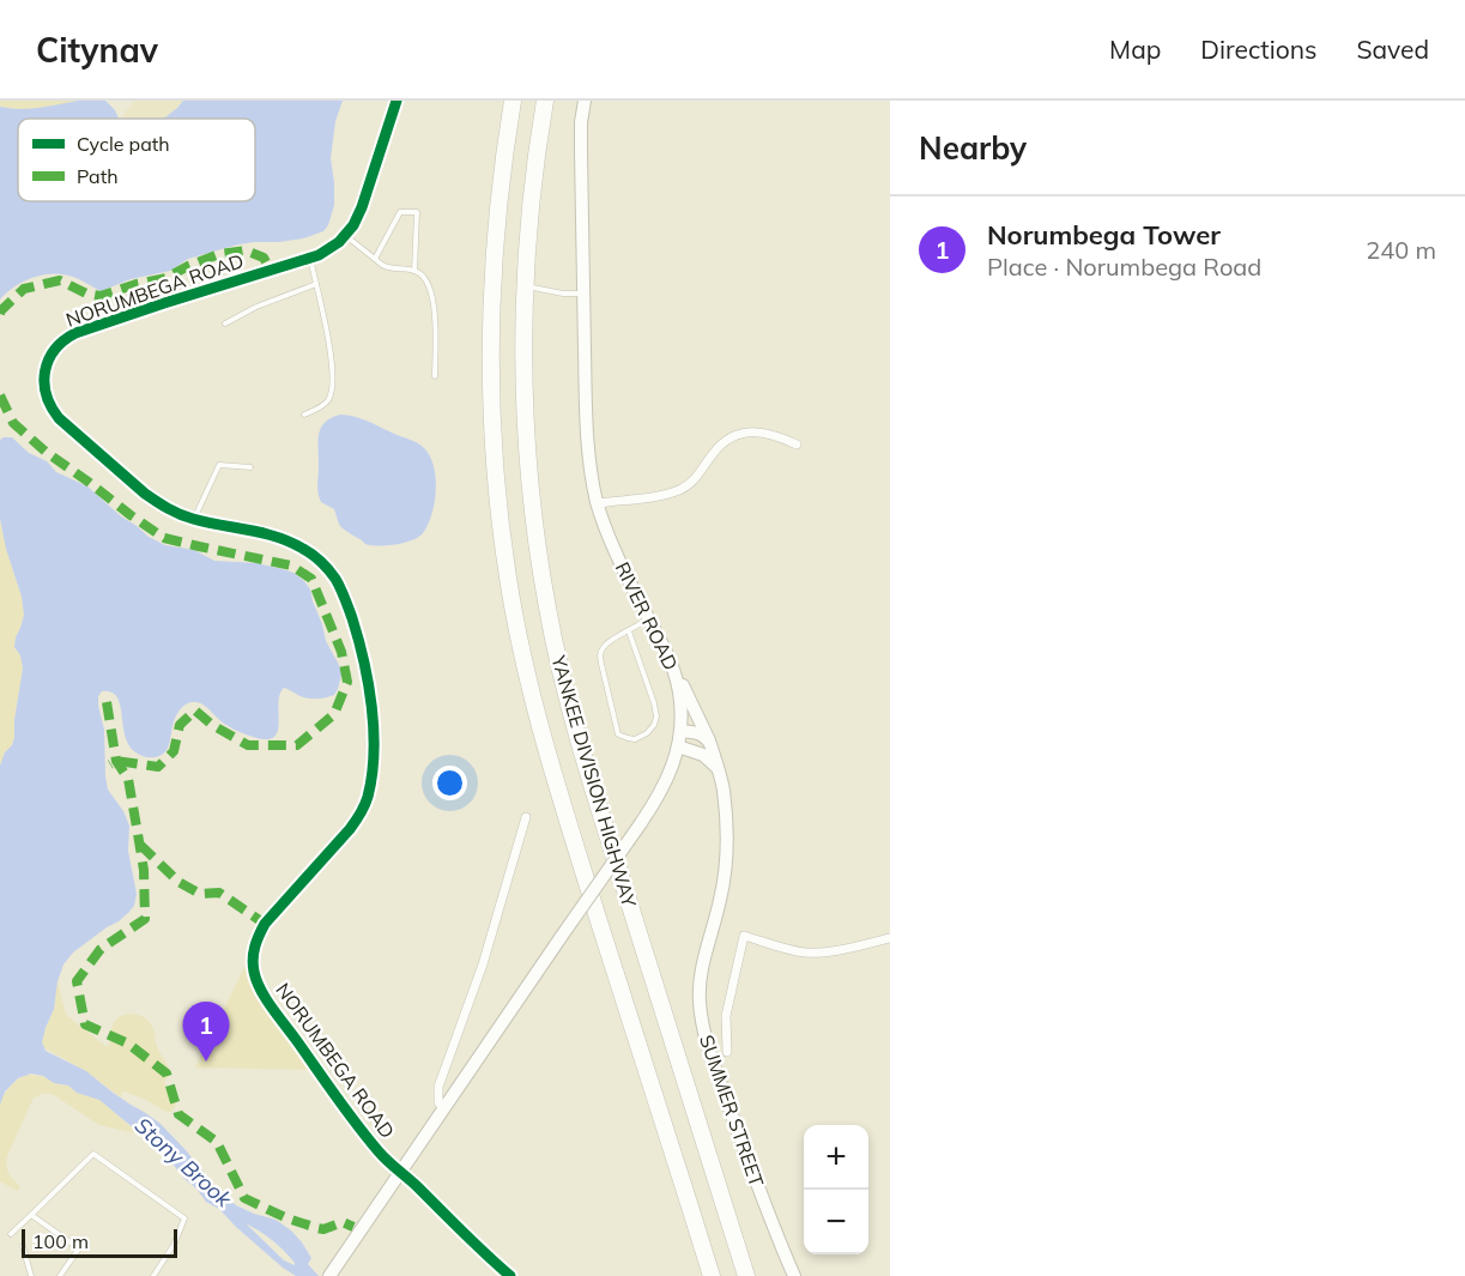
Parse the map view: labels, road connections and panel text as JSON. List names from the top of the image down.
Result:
{
  "streets": {
    "highway": ["YANKEE DIVISION HIGHWAY"],
    "main road": ["RIVER ROAD", "SUMMER STREET"],
    "street": ["NORUMBEGA ROAD"]
  },
  "crossings": [
    ["NORUMBEGA ROAD", "RIVER ROAD"],
    ["RIVER ROAD", "SUMMER STREET"]
  ],
  "water": ["Stony Brook"],
  "legend": ["Cycle path", "Path"],
  "scale_bar": "100 m",
  "page": {
    "header": "Citynav",
    "nav": ["Map", "Directions", "Saved"],
    "heading": "Nearby",
    "list": [
      {
        "mark": "1",
        "name": "Norumbega Tower",
        "note": "Place · Norumbega Road",
        "value": "240 m"
      }
    ],
    "pins": "1",
    "map_buttons": ["+", "−"],
    "scale": "100 m"
  }
}
